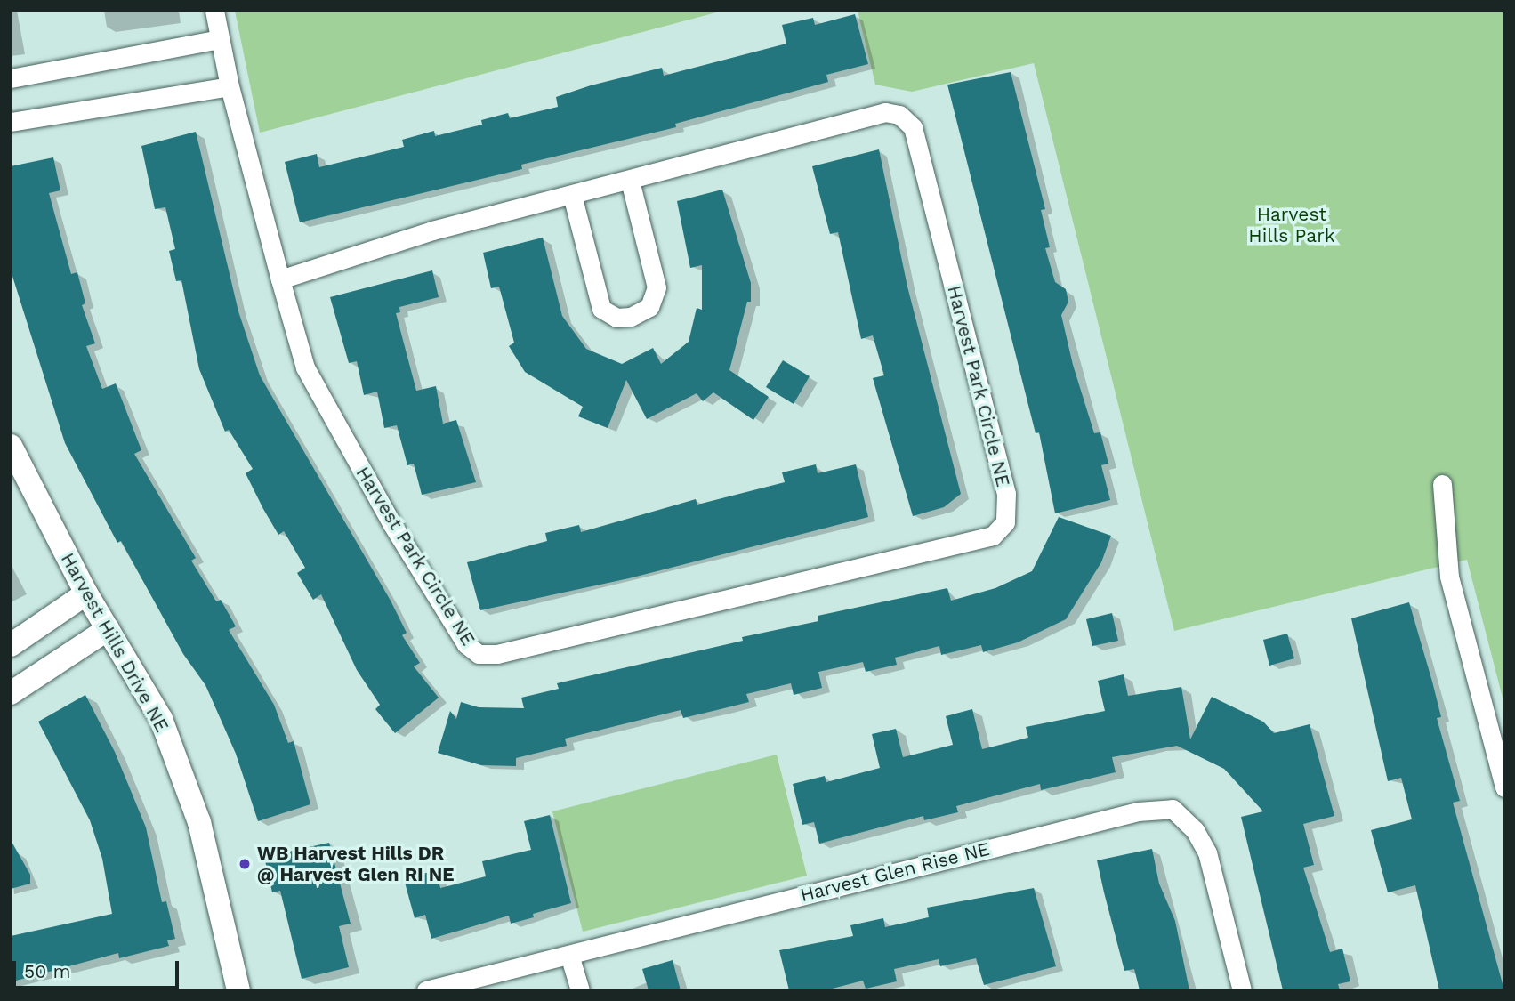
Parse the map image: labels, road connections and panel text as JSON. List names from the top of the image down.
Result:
{
  "streets": {
    "street": ["Harvest Park Circle NE", "Harvest Hills Drive NE", "Harvest Glen Rise NE"]
  },
  "parks": ["Harvest Hills Park"],
  "places": ["WB Harvest Hills DR @ Harvest Glen RI NE"],
  "scale_bar": "50 m"
}
